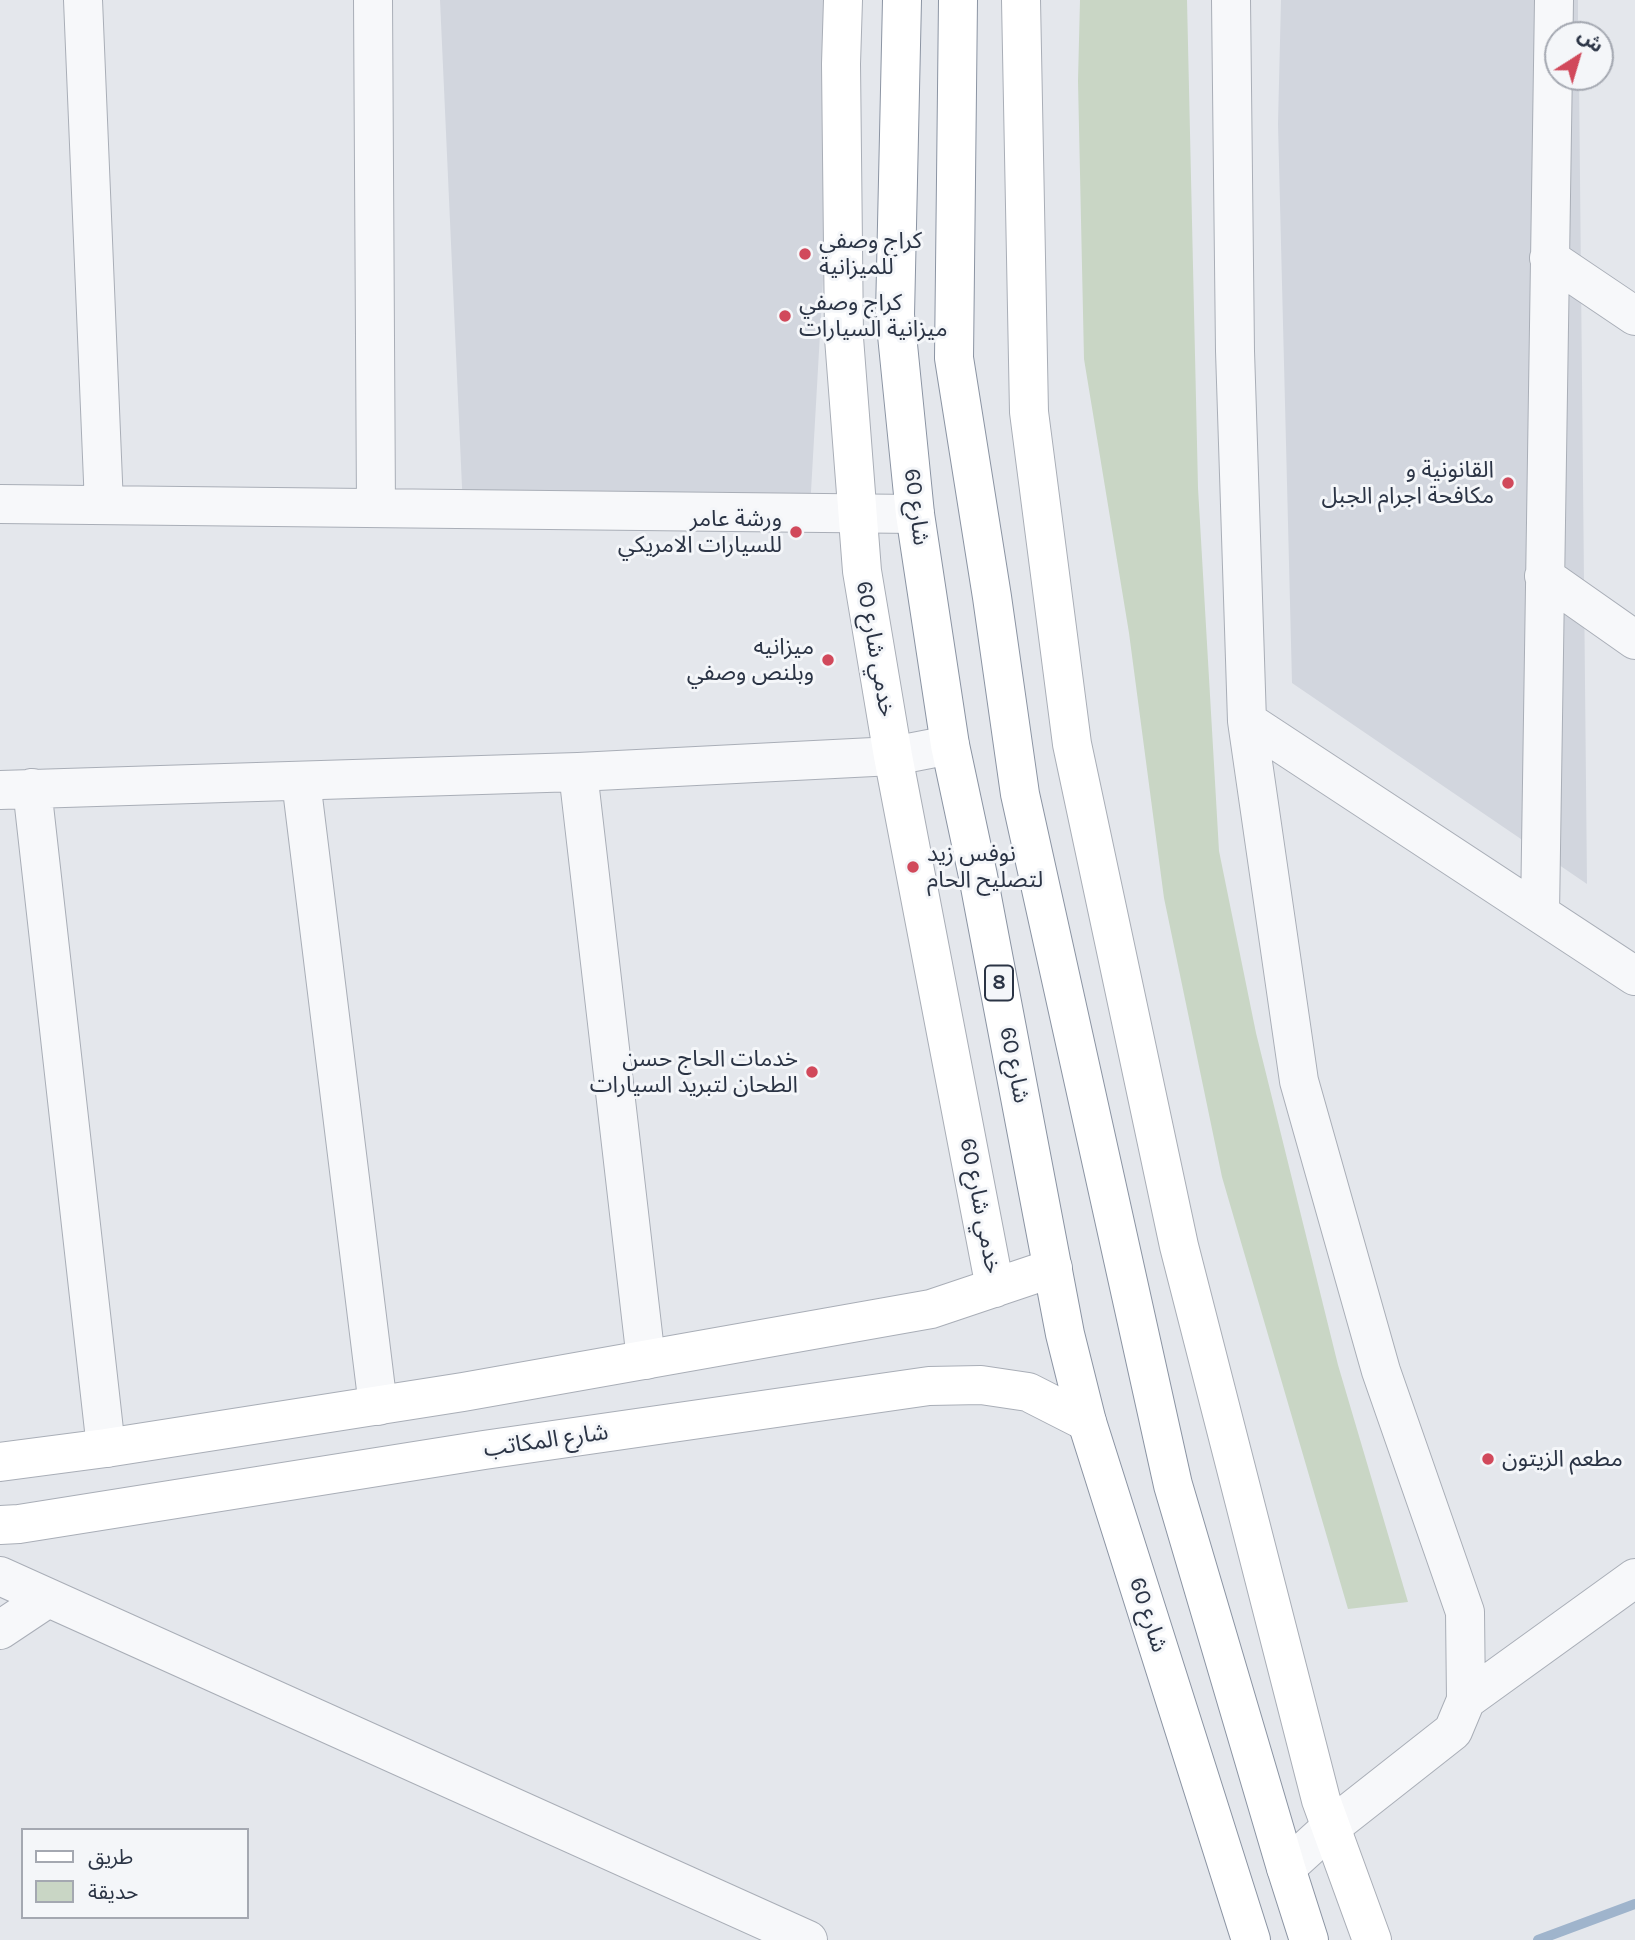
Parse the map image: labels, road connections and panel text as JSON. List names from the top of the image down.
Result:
{
  "streets": {
    "main road": [
      "شارع 60",
      "خدمي شارع 60",
      "8",
      "شارع المکاتب"
    ]
  },
  "crossings": [
    ["شارع 60", "شارع المکاتب"]
  ],
  "places": [
    "كراج وصفي للميزانية",
    "كراج وصفي ميزانية السيارات",
    "القانونية و مكافحة اجرام الجبل",
    "ورشة عامر للسيارات الامريكي",
    "ميزانيه وبلنص وصفي",
    "نوفس زيد لتصليح الحام",
    "خدمات الحاج حسن الطحان لتبريد السيارات",
    "مطعم الزيتون"
  ],
  "legend": ["طريق", "حديقة"],
  "north": "top right"
}
